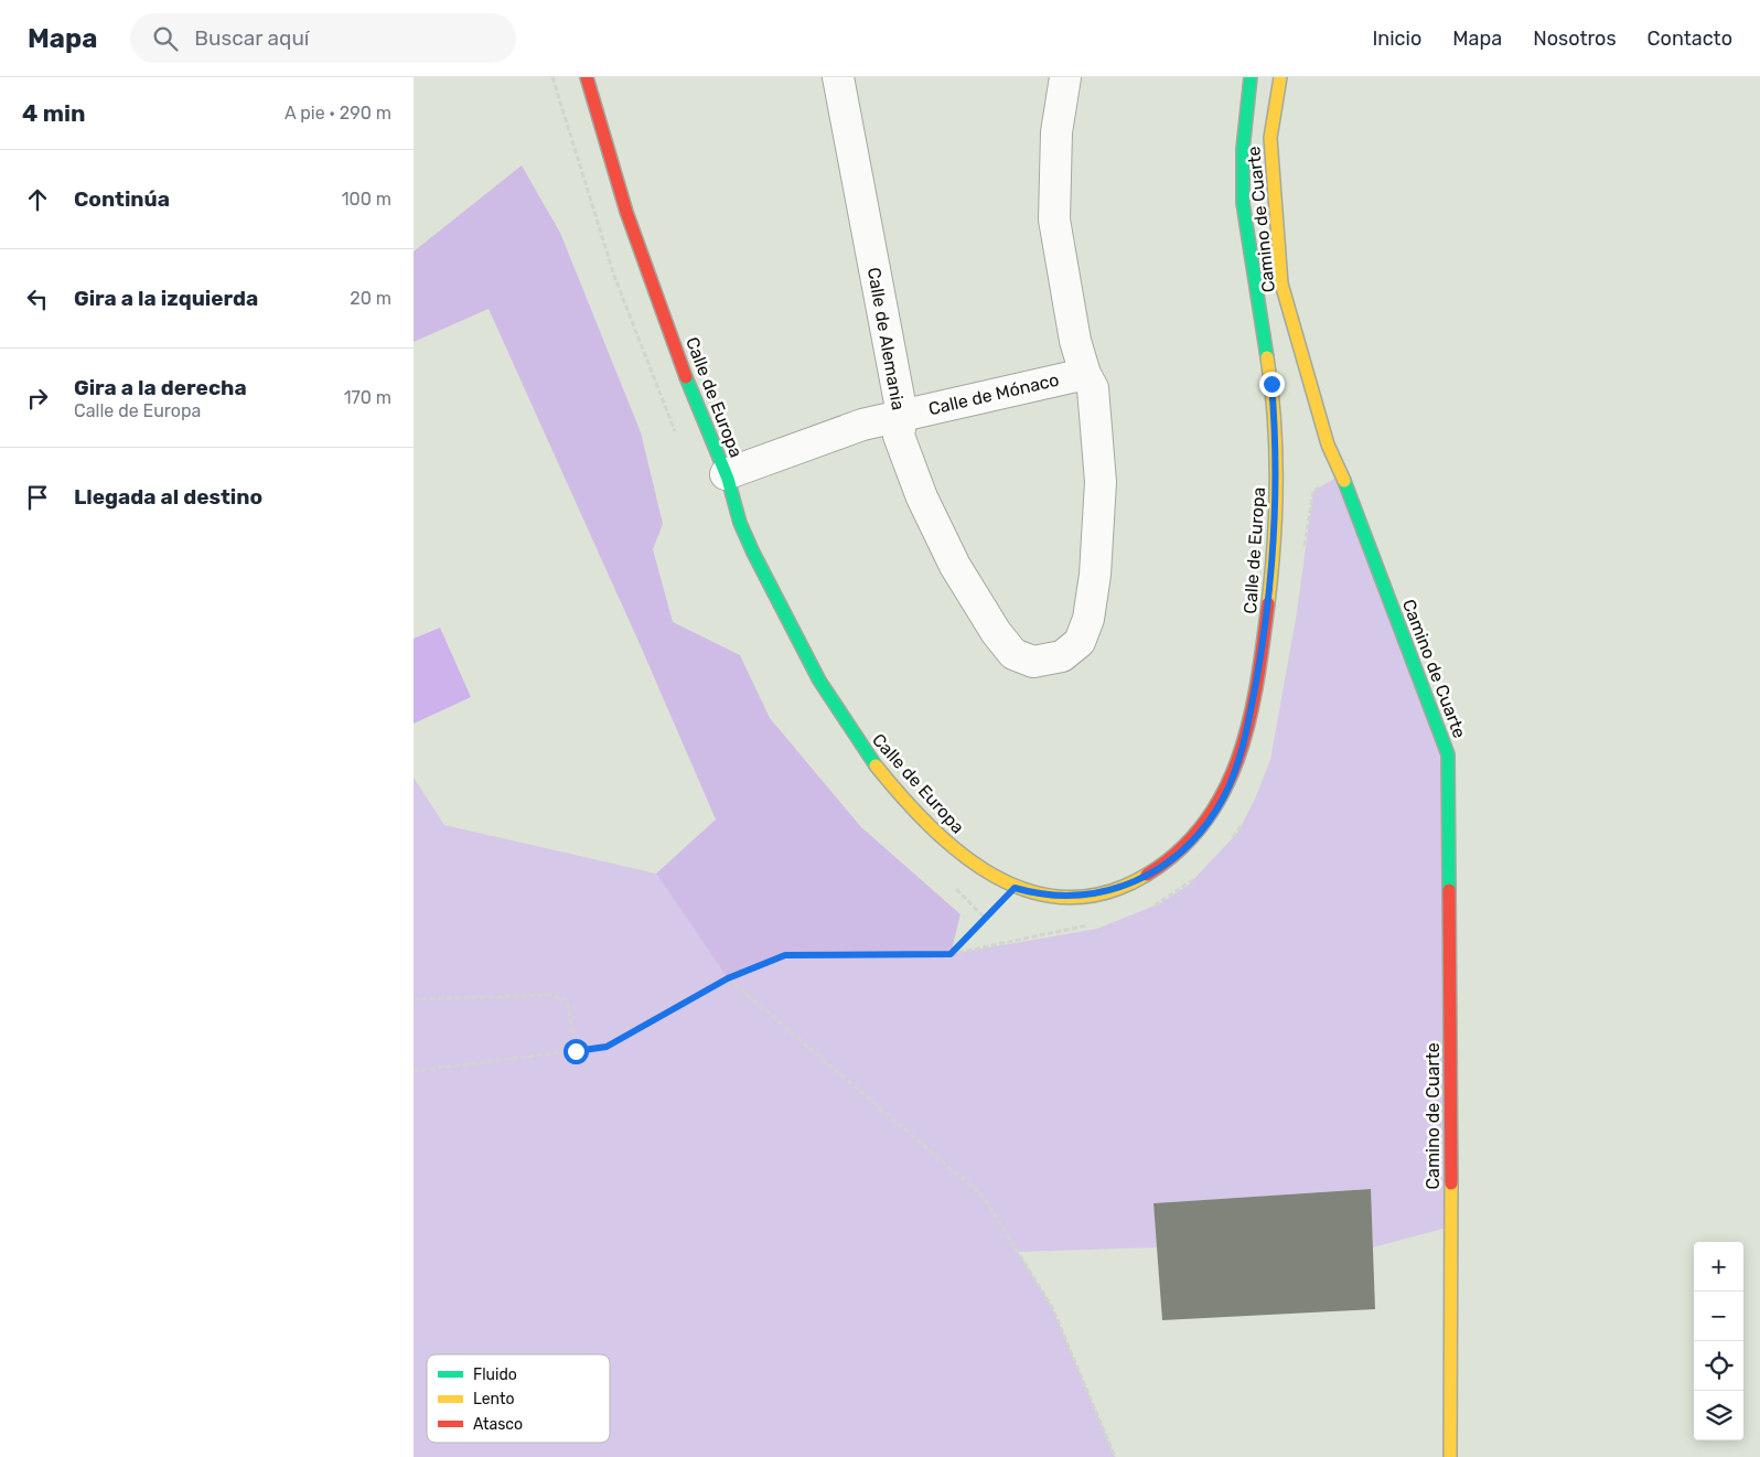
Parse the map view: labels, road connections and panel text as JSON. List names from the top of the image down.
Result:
{
  "streets": {
    "street": [
      "Camino de Cuarte",
      "Calle de Alemania",
      "Calle de Mónaco",
      "Calle de Europa"
    ]
  },
  "crossings": [
    ["Calle de Alemania", "Calle de Mónaco"],
    ["Calle de Mónaco", "Calle de Europa"]
  ],
  "legend": ["Fluido", "Lento", "Atasco"],
  "page": {
    "header": "Mapa",
    "search": "Buscar aquí",
    "nav": [
      "Inicio",
      "Mapa",
      "Nosotros",
      "Contacto"
    ],
    "heading": ["4 min", "A pie · 290 m"],
    "list": [
      ["Continúa", "100 m"],
      ["Gira a la izquierda", "20 m"],
      ["Gira a la derecha", "Calle de Europa", "170 m"],
      "Llegada al destino"
    ],
    "map_buttons": ["+", "−"]
  }
}
